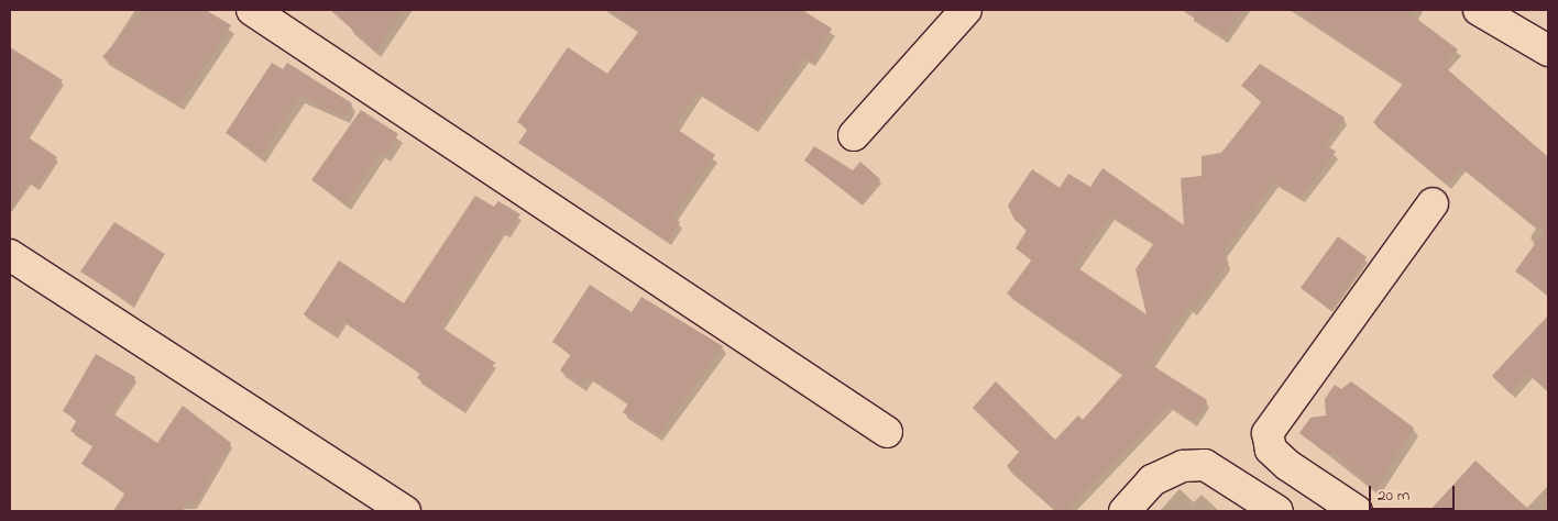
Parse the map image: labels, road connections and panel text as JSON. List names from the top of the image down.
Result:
{
  "scale_bar": "20 m"
}
